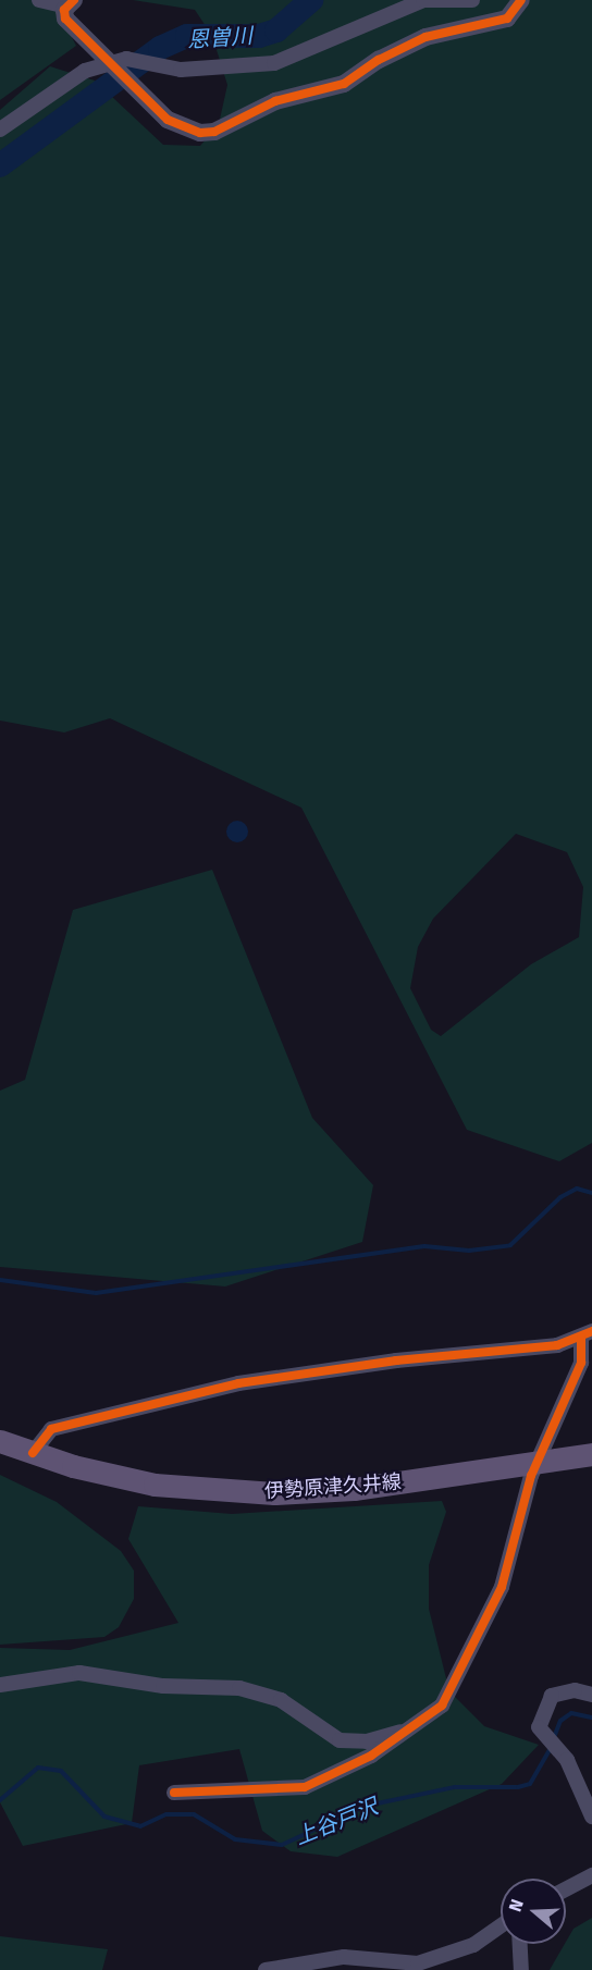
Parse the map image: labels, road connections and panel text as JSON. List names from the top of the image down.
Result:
{
  "streets": {
    "main road": ["伊勢原津久井線"]
  },
  "water": ["恩曽川", "上谷戸沢"],
  "north": "left"
}
